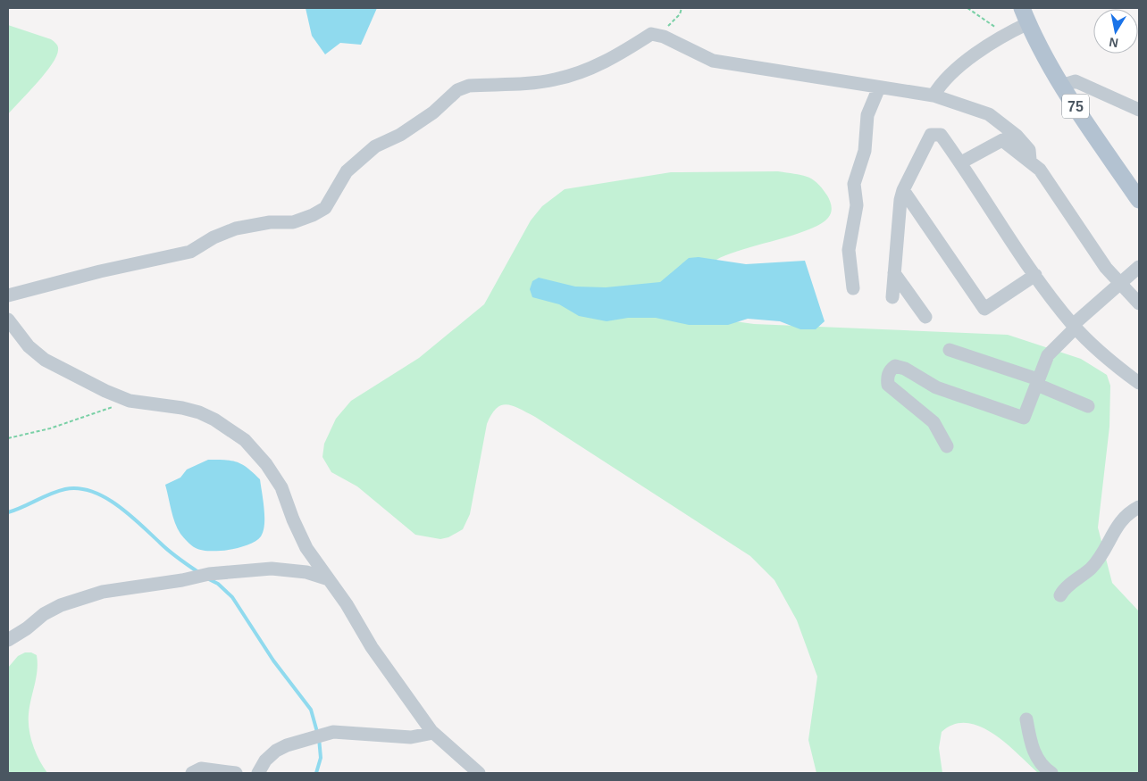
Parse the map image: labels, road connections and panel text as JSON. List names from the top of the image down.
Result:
{
  "streets": {
    "main road": ["75"]
  },
  "north": "bottom"
}
